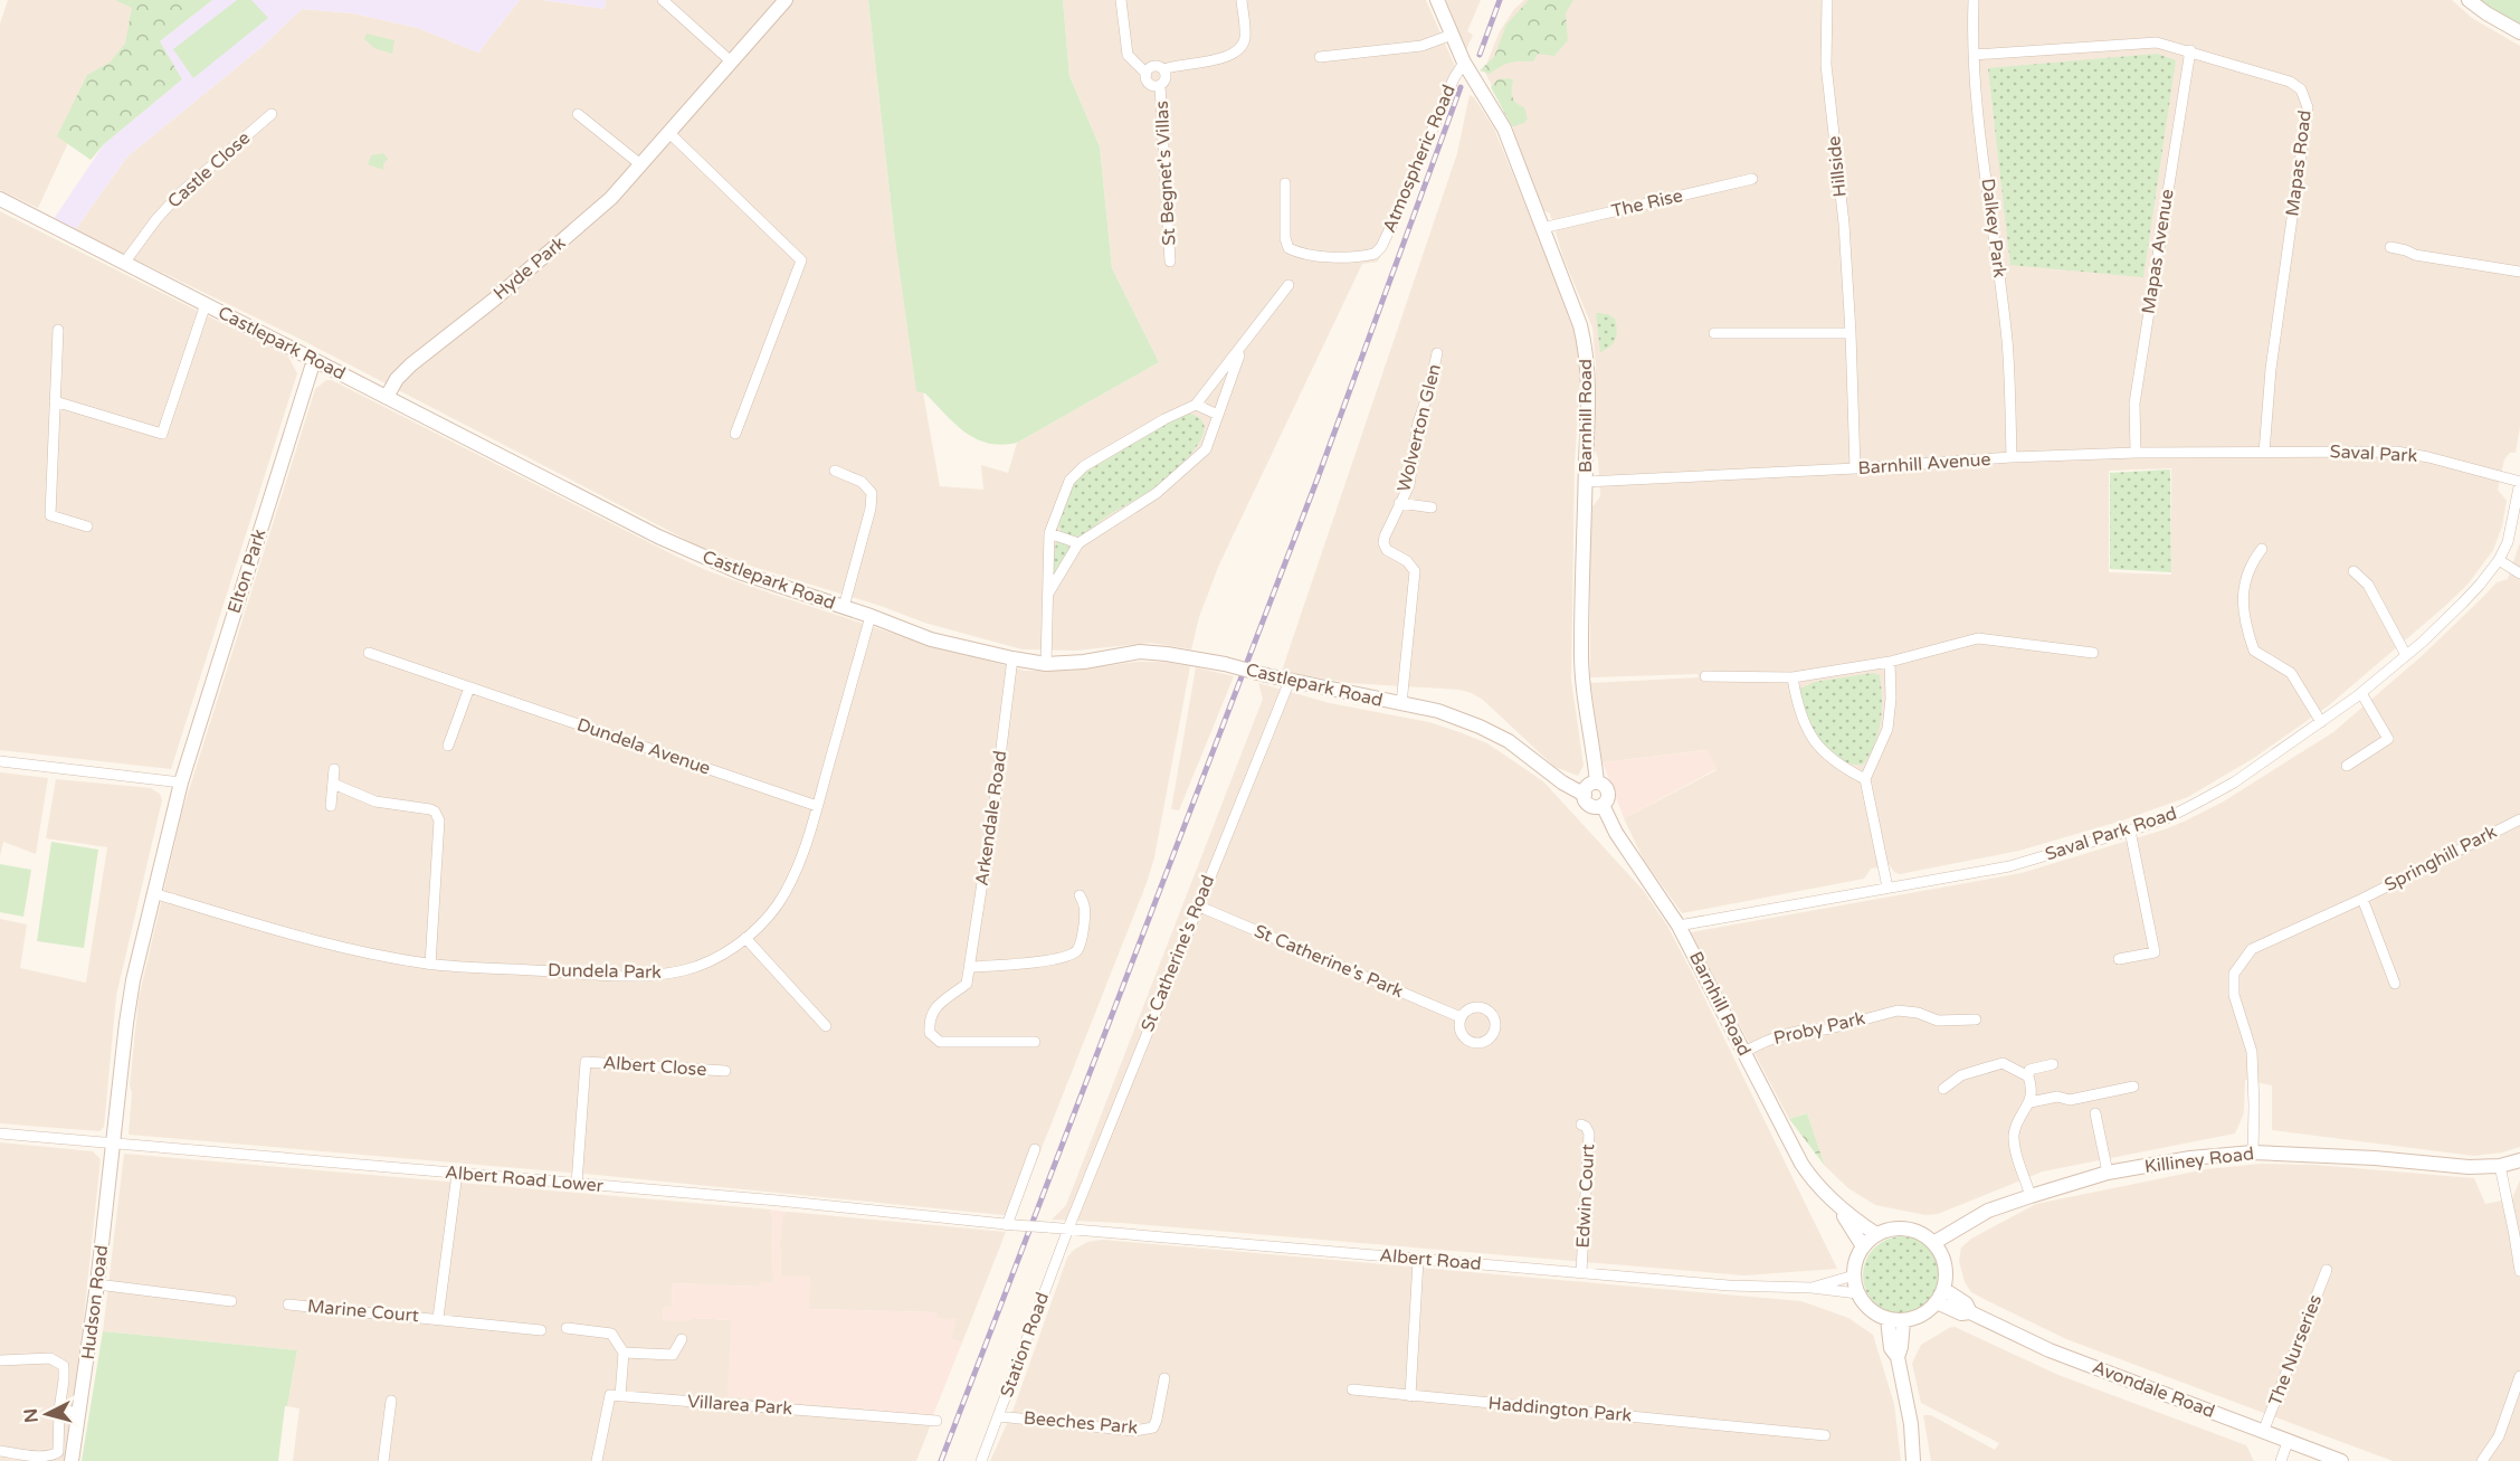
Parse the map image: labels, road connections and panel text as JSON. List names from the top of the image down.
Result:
{
  "streets": {
    "street": [
      "Atmospheric Road",
      "Mapas Road",
      "Hillside",
      "Castle Close",
      "St Begnet's Villas",
      "The Rise",
      "Dalkey Park",
      "Mapas Avenue",
      "Hyde Park",
      "Castlepark Road",
      "Barnhill Road",
      "Wolverton Glen",
      "Saval Park",
      "Barnhill Avenue",
      "Elton Park",
      "Dundela Avenue",
      "Arkendale Road",
      "Saval Park Road",
      "Springhill Park",
      "St Catherine's Road",
      "St Catherine's Park",
      "Dundela Park",
      "Proby Park",
      "Albert Close",
      "Killiney Road",
      "Albert Road Lower",
      "Edwin Court",
      "Albert Road",
      "Hudson Road",
      "Marine Court",
      "Station Road",
      "The Nurseries",
      "Avondale Road",
      "Villarea Park",
      "Haddington Park",
      "Beeches Park"
    ]
  },
  "crossings": [
    ["Atmospheric Road", "Barnhill Road"],
    ["Mapas Road", "Dalkey Park"],
    ["Mapas Road", "Mapas Avenue"],
    ["Mapas Road", "Saval Park"],
    ["Mapas Road", "Barnhill Avenue"],
    ["Hillside", "Barnhill Avenue"],
    ["Castle Close", "Castlepark Road"],
    ["The Rise", "Barnhill Road"],
    ["Dalkey Park", "Barnhill Avenue"],
    ["Mapas Avenue", "Barnhill Avenue"],
    ["Hyde Park", "Castlepark Road"],
    ["Castlepark Road", "Barnhill Road"],
    ["Castlepark Road", "Wolverton Glen"],
    ["Castlepark Road", "Elton Park"],
    ["Castlepark Road", "Arkendale Road"],
    ["Castlepark Road", "St Catherine's Road"],
    ["Castlepark Road", "Dundela Park"],
    ["Barnhill Road", "Barnhill Avenue"],
    ["Barnhill Road", "Saval Park Road"],
    ["Barnhill Road", "Proby Park"],
    ["Barnhill Road", "Killiney Road"],
    ["Barnhill Road", "Albert Road"],
    ["Barnhill Road", "Avondale Road"],
    ["Saval Park", "Barnhill Avenue"],
    ["Saval Park", "Saval Park Road"],
    ["Elton Park", "Dundela Park"],
    ["Elton Park", "Albert Road Lower"],
    ["Elton Park", "Hudson Road"],
    ["Dundela Avenue", "Dundela Park"],
    ["Springhill Park", "Killiney Road"],
    ["St Catherine's Road", "St Catherine's Park"],
    ["St Catherine's Road", "Albert Road"],
    ["St Catherine's Road", "Station Road"],
    ["Albert Close", "Albert Road Lower"],
    ["Killiney Road", "Albert Road"],
    ["Killiney Road", "Avondale Road"],
    ["Albert Road Lower", "Albert Road"],
    ["Albert Road Lower", "Hudson Road"],
    ["Albert Road Lower", "Marine Court"],
    ["Edwin Court", "Albert Road"],
    ["Albert Road", "Station Road"],
    ["Albert Road", "Avondale Road"],
    ["Station Road", "Beeches Park"],
    ["The Nurseries", "Avondale Road"]
  ],
  "north": "left"
}
